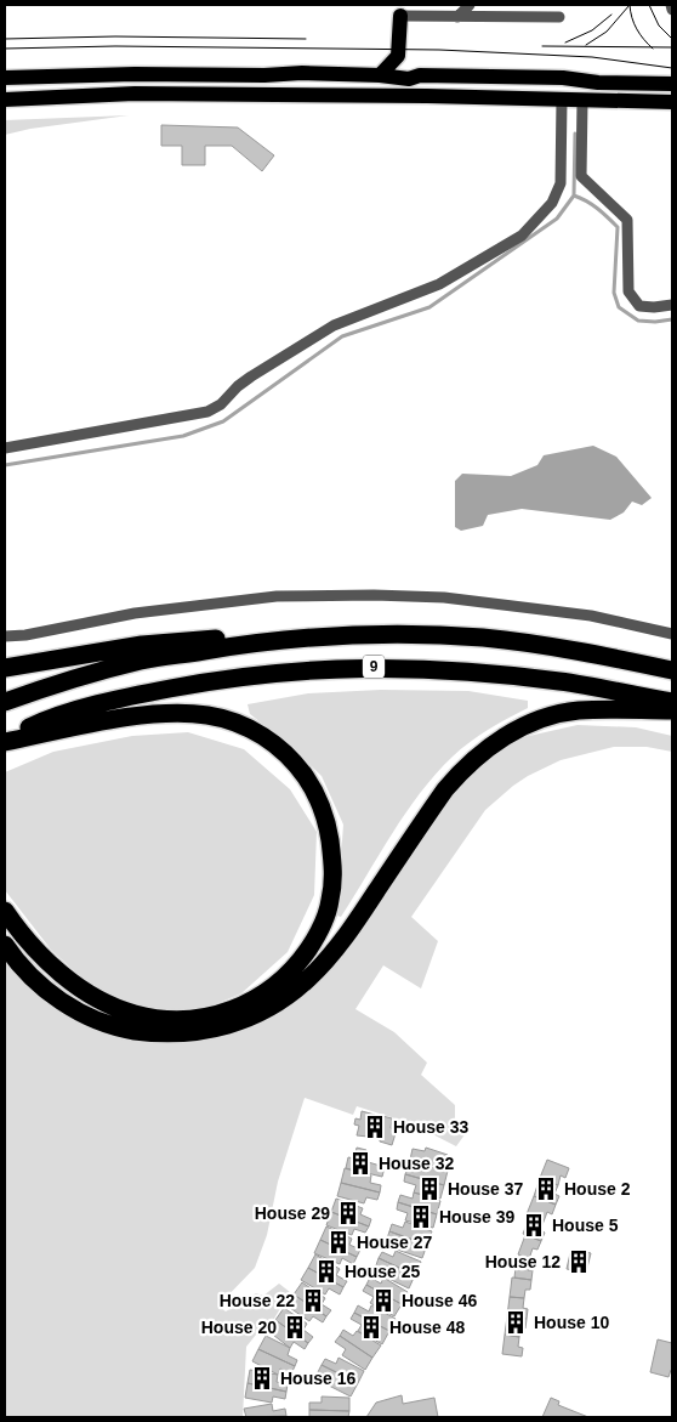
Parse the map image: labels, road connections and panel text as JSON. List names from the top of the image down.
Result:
{
  "streets": {
    "highway": ["9"]
  },
  "places": {
    "building": [
      "House 33",
      "House 32",
      "House 37",
      "House 2",
      "House 29",
      "House 39",
      "House 5",
      "House 27",
      "House 12",
      "House 25",
      "House 22",
      "House 46",
      "House 10",
      "House 20",
      "House 48",
      "House 16"
    ]
  }
}
